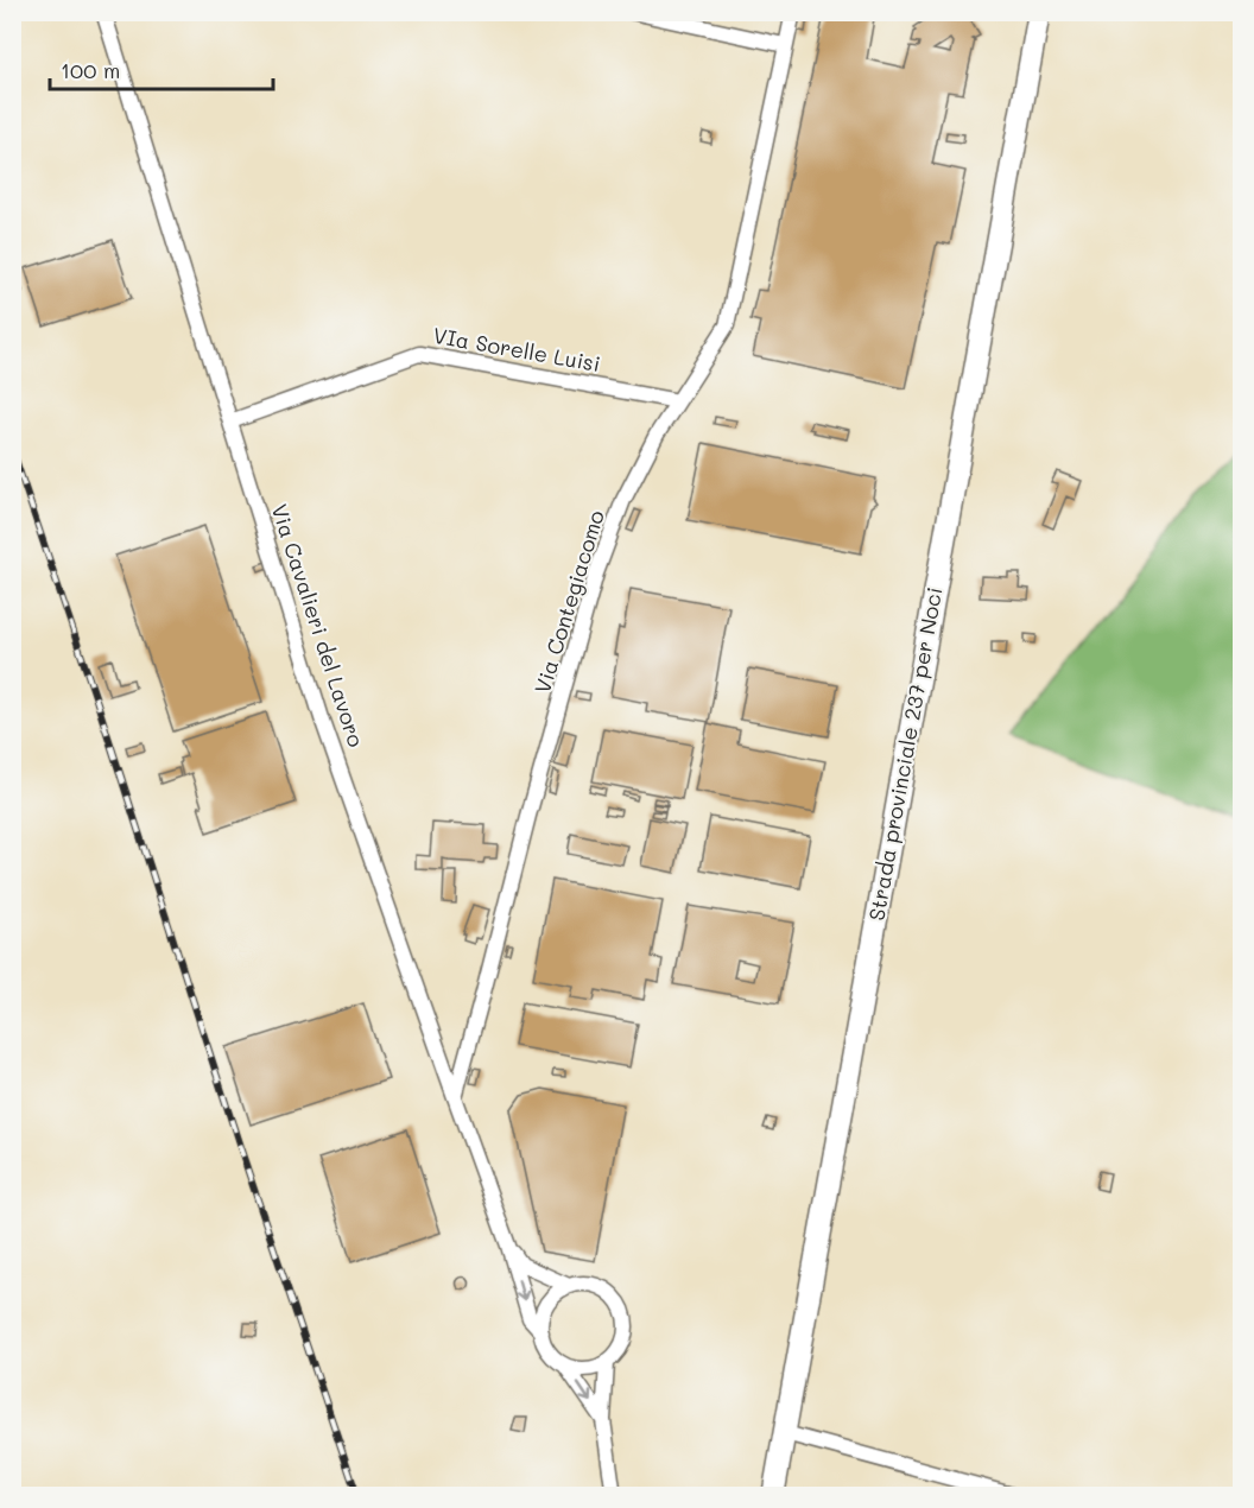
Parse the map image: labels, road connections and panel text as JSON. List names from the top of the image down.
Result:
{
  "streets": {
    "main road": ["Strada provinciale 237 per Noci"],
    "street": ["VIa Sorelle Luisi", "Via Contegiacomo", "Via Cavalieri del Lavoro"]
  },
  "crossings": [
    ["VIa Sorelle Luisi", "Via Contegiacomo"],
    ["VIa Sorelle Luisi", "Via Cavalieri del Lavoro"],
    ["Via Contegiacomo", "Via Cavalieri del Lavoro"]
  ],
  "scale_bar": "100 m"
}
